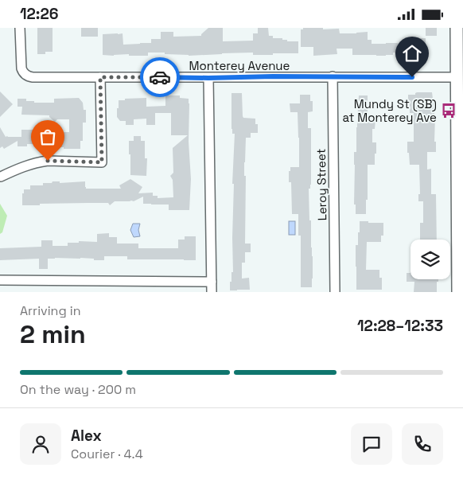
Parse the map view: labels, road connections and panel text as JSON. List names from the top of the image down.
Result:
{
  "streets": {
    "street": ["Monterey Avenue", "Leroy Street"]
  },
  "crossings": [
    ["Monterey Avenue", "Leroy Street"]
  ],
  "places": {
    "bus stop": ["Mundy St (SB) at Monterey Ave"]
  },
  "page": {
    "status": "12:26",
    "heading": ["2 min", "Arriving in", "12:28–12:33"],
    "panel": ["Alex", "Courier · 4.4"],
    "bar": "On the way · 200 m"
  }
}
